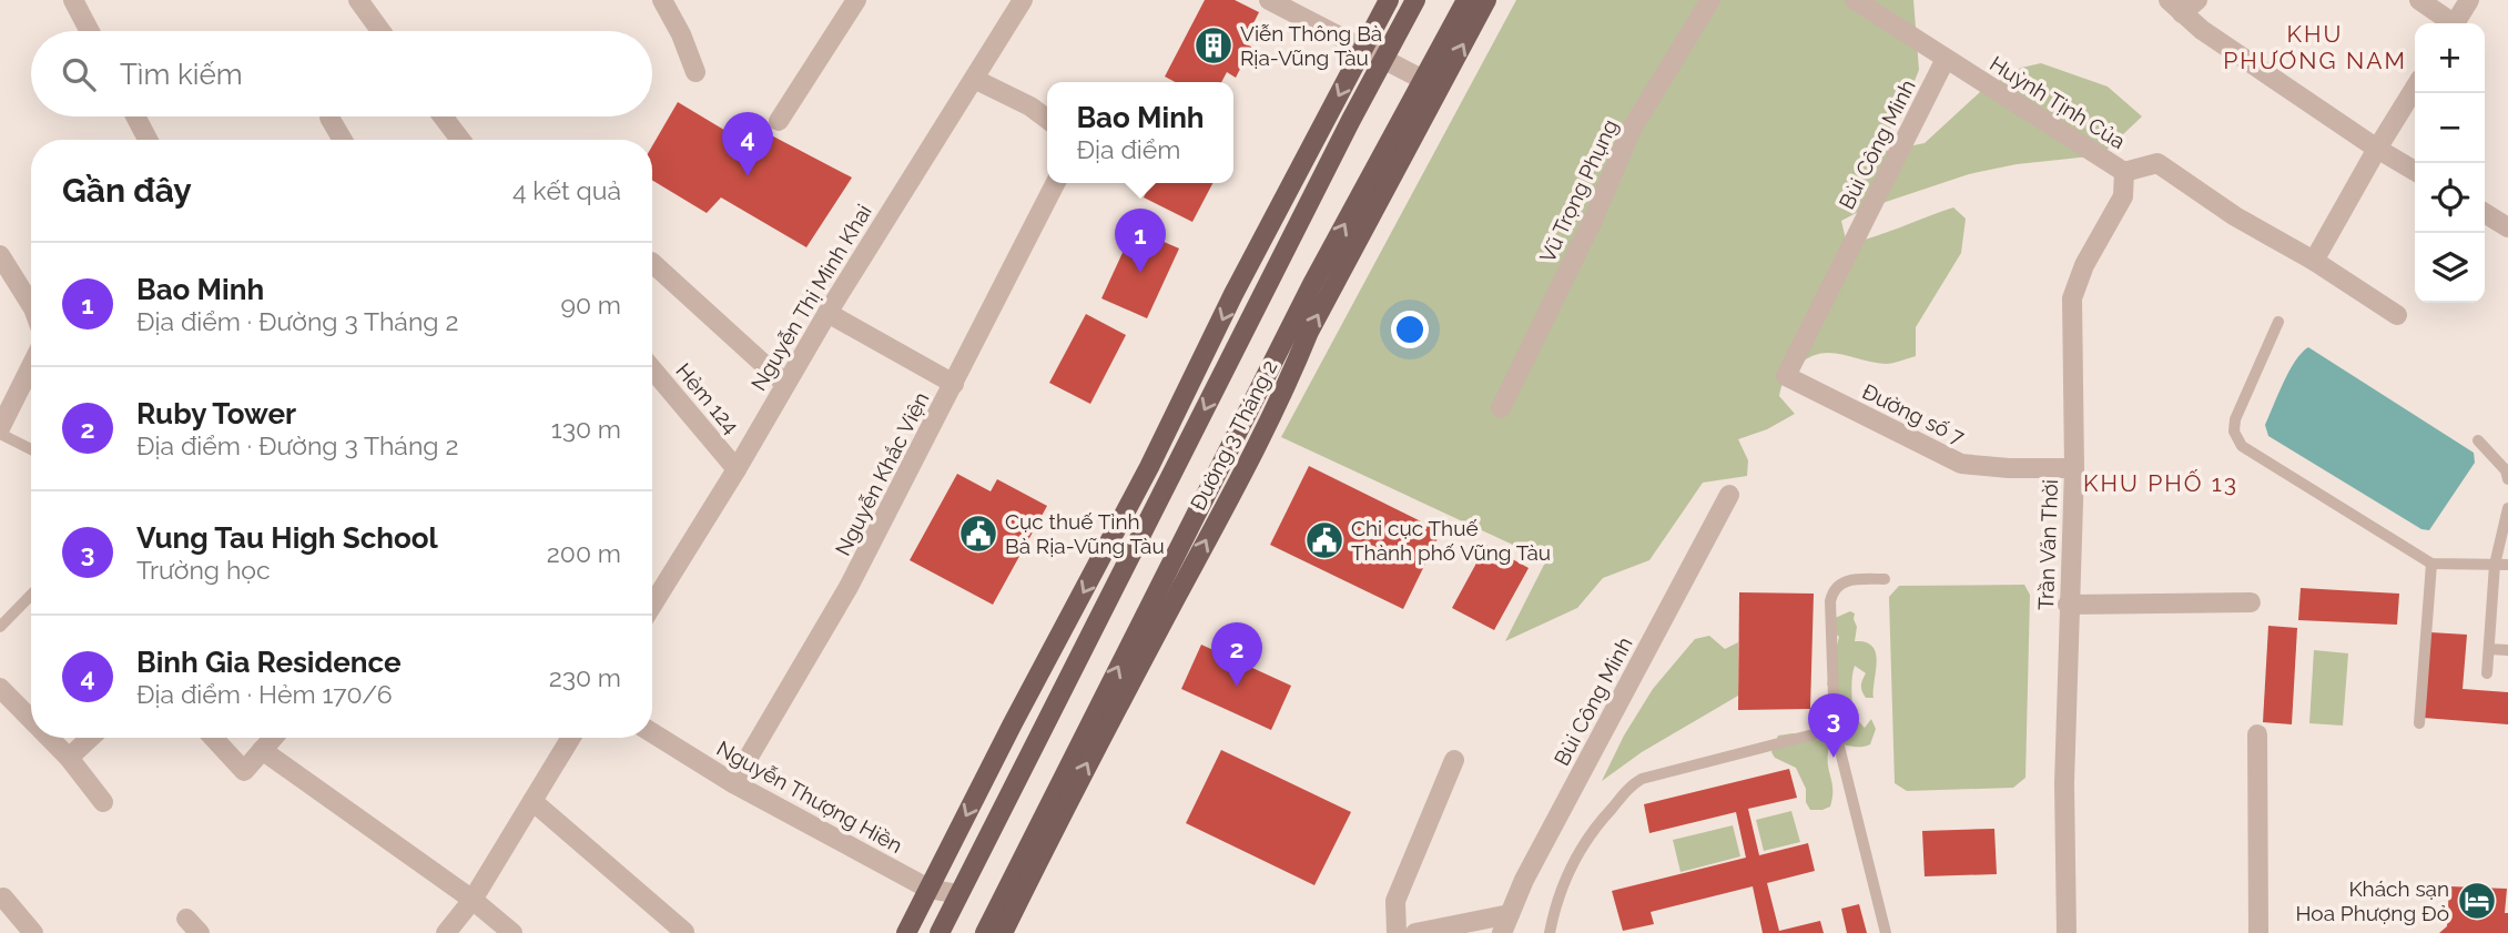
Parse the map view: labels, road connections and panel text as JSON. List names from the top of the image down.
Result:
{
  "streets": {
    "main road": ["Đường 3 Tháng 2"],
    "street": [
      "Huỳnh Tịnh Của",
      "Bùi Công Minh",
      "Vũ Trọng Phụng",
      "Nguyễn Thị Minh Khai",
      "Hẻm 124",
      "Đường số 7",
      "Nguyễn Khắc Viện",
      "Trần Văn Thời",
      "Nguyễn Thượng Hiền"
    ]
  },
  "crossings": [
    ["Huỳnh Tịnh Của", "Bùi Công Minh"],
    ["Huỳnh Tịnh Của", "Trần Văn Thời"],
    ["Bùi Công Minh", "Đường số 7"],
    ["Nguyễn Thị Minh Khai", "Hẻm 124"],
    ["Đường số 7", "Trần Văn Thời"],
    ["Đường 3 Tháng 2", "Nguyễn Thượng Hiền"],
    ["Nguyễn Khắc Viện", "Nguyễn Thượng Hiền"]
  ],
  "districts": ["KHU PHƯƠNG NAM", "KHU PHỐ 13"],
  "places": {
    "building": ["Viễn Thông Bà Rịa-Vũng Tàu"],
    "public building": ["Cục thuế Tỉnh Bà Rịa-Vũng Tàu", "Chi cục Thuế Thành phố Vũng Tàu"],
    "hotel": ["Khách sạn Hoa Phượng Đỏ"]
  },
  "page": {
    "map_buttons": ["+", "−"],
    "search": "Tìm kiếm",
    "popup": ["Bao Minh", "Địa điểm"],
    "pins": [
      "4",
      "1",
      "2",
      "3"
    ],
    "heading": ["Gần đây", "4 kết quả"],
    "list": [
      {
        "mark": "1",
        "name": "Bao Minh",
        "note": "Địa điểm · Đường 3 Tháng 2",
        "value": "90 m"
      },
      {
        "mark": "2",
        "name": "Ruby Tower",
        "note": "Địa điểm · Đường 3 Tháng 2",
        "value": "130 m"
      },
      {
        "mark": "3",
        "name": "Vung Tau High School",
        "note": "Trường học",
        "value": "200 m"
      },
      {
        "mark": "4",
        "name": "Binh Gia Residence",
        "note": "Địa điểm · Hẻm 170/6",
        "value": "230 m"
      }
    ]
  }
}
